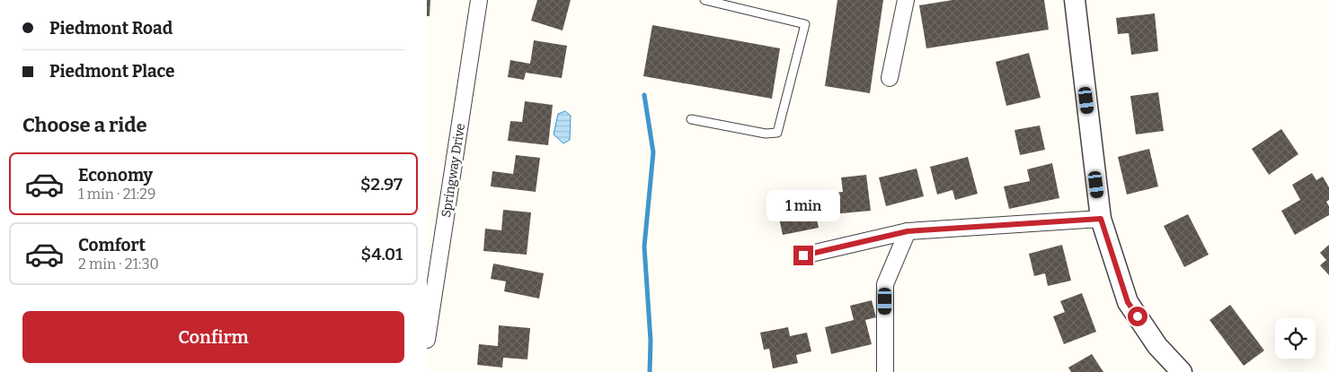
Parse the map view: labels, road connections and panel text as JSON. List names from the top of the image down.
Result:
{
  "streets": {
    "street": ["Springway Drive"]
  },
  "page": {
    "banner": ["Piedmont Road", "Piedmont Place"],
    "heading": "Choose a ride",
    "list": [
      {
        "name": "Economy",
        "note": "1 min · 21:29",
        "value": "$2.97"
      },
      {
        "name": "Comfort",
        "note": "2 min · 21:30",
        "value": "$4.01"
      }
    ],
    "bubble": "1 min",
    "buttons": "Confirm"
  }
}
